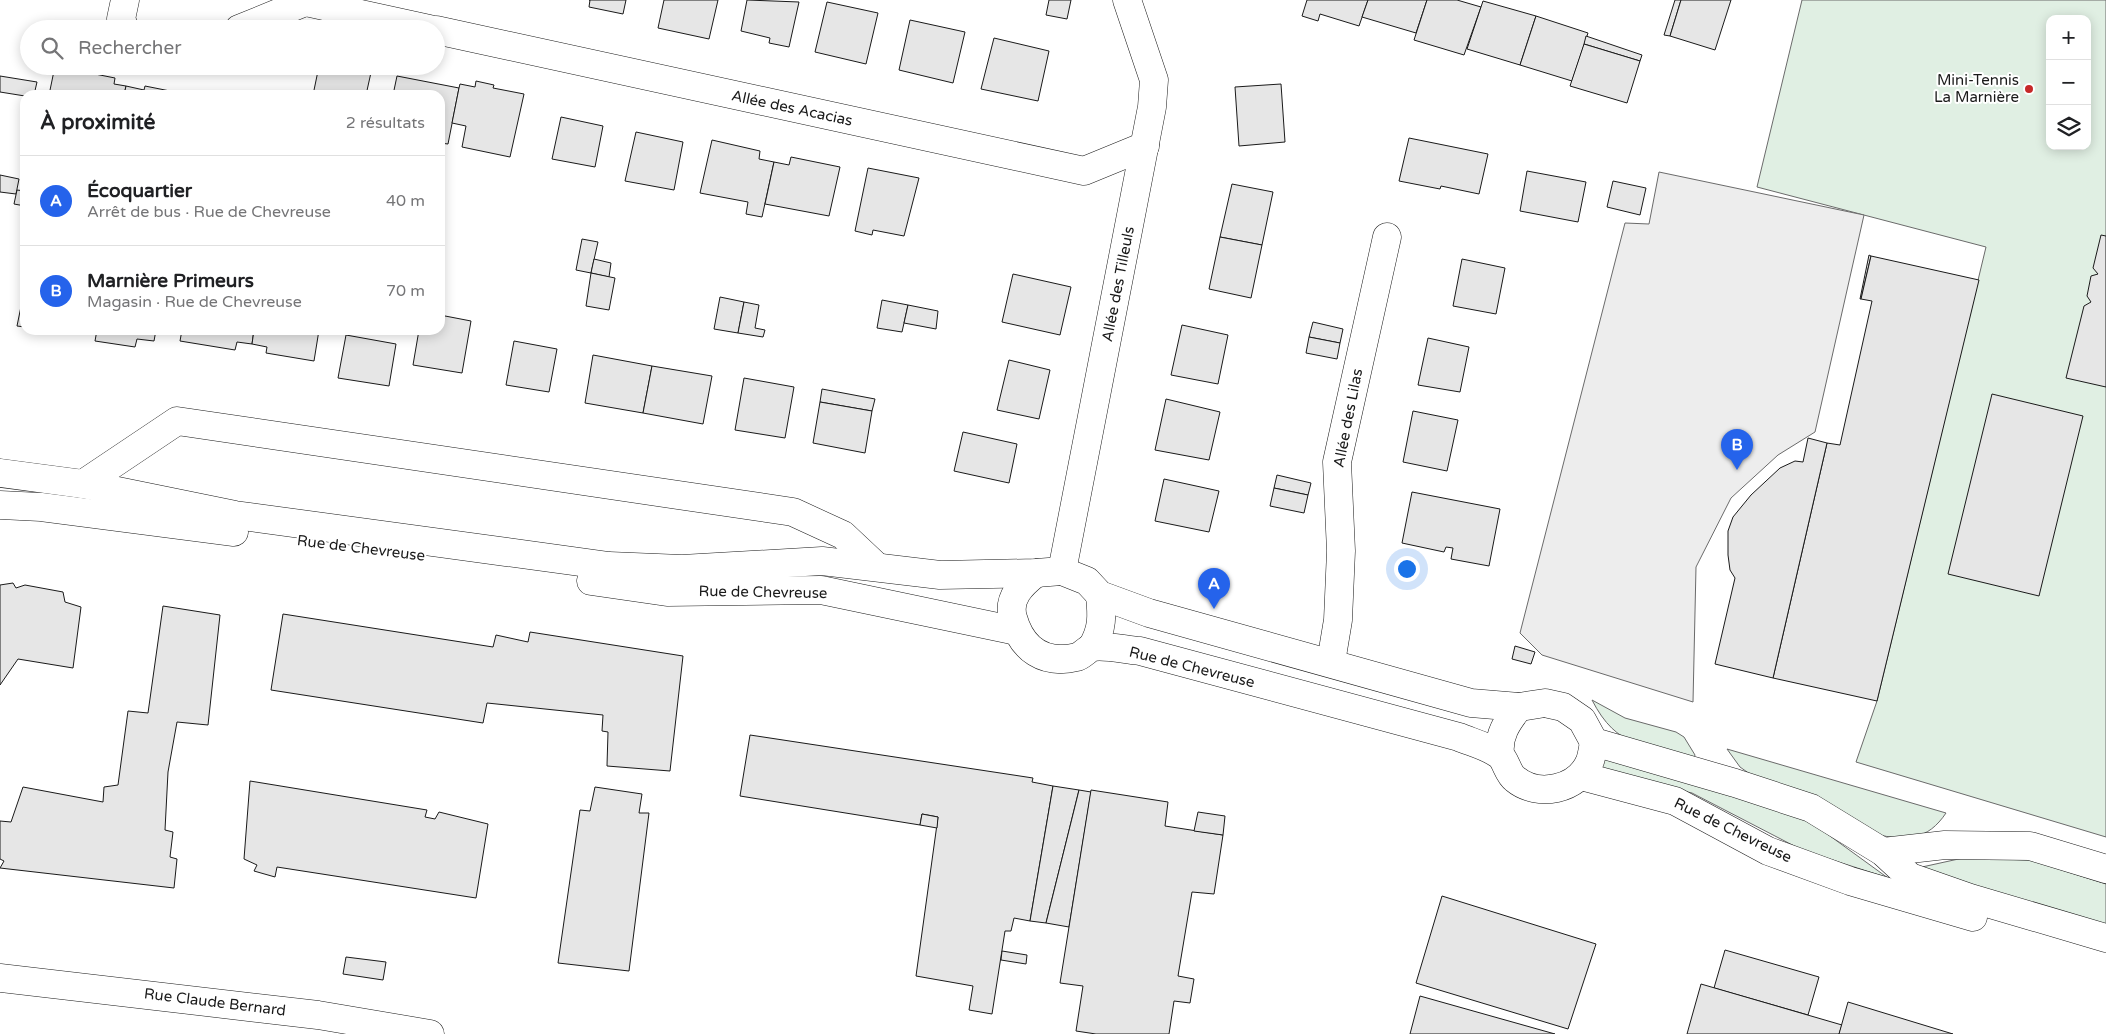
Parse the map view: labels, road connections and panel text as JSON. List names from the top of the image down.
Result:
{
  "streets": {
    "street": [
      "Allée des Acacias",
      "Allée des Tilleuls",
      "Allée des Lilas",
      "Rue de Chevreuse",
      "Rue Claude Bernard"
    ]
  },
  "crossings": [
    ["Allée des Acacias", "Allée des Tilleuls"],
    ["Allée des Tilleuls", "Rue de Chevreuse"],
    ["Allée des Lilas", "Rue de Chevreuse"]
  ],
  "places": ["Mini-Tennis La Marnière"],
  "page": {
    "map_buttons": ["+", "−"],
    "search": "Rechercher",
    "heading": ["À proximité", "2 résultats"],
    "list": [
      {
        "mark": "A",
        "name": "Écoquartier",
        "note": "Arrêt de bus · Rue de Chevreuse",
        "value": "40 m"
      },
      {
        "mark": "B",
        "name": "Marnière Primeurs",
        "note": "Magasin · Rue de Chevreuse",
        "value": "70 m"
      }
    ],
    "pins": ["B", "A"]
  }
}
